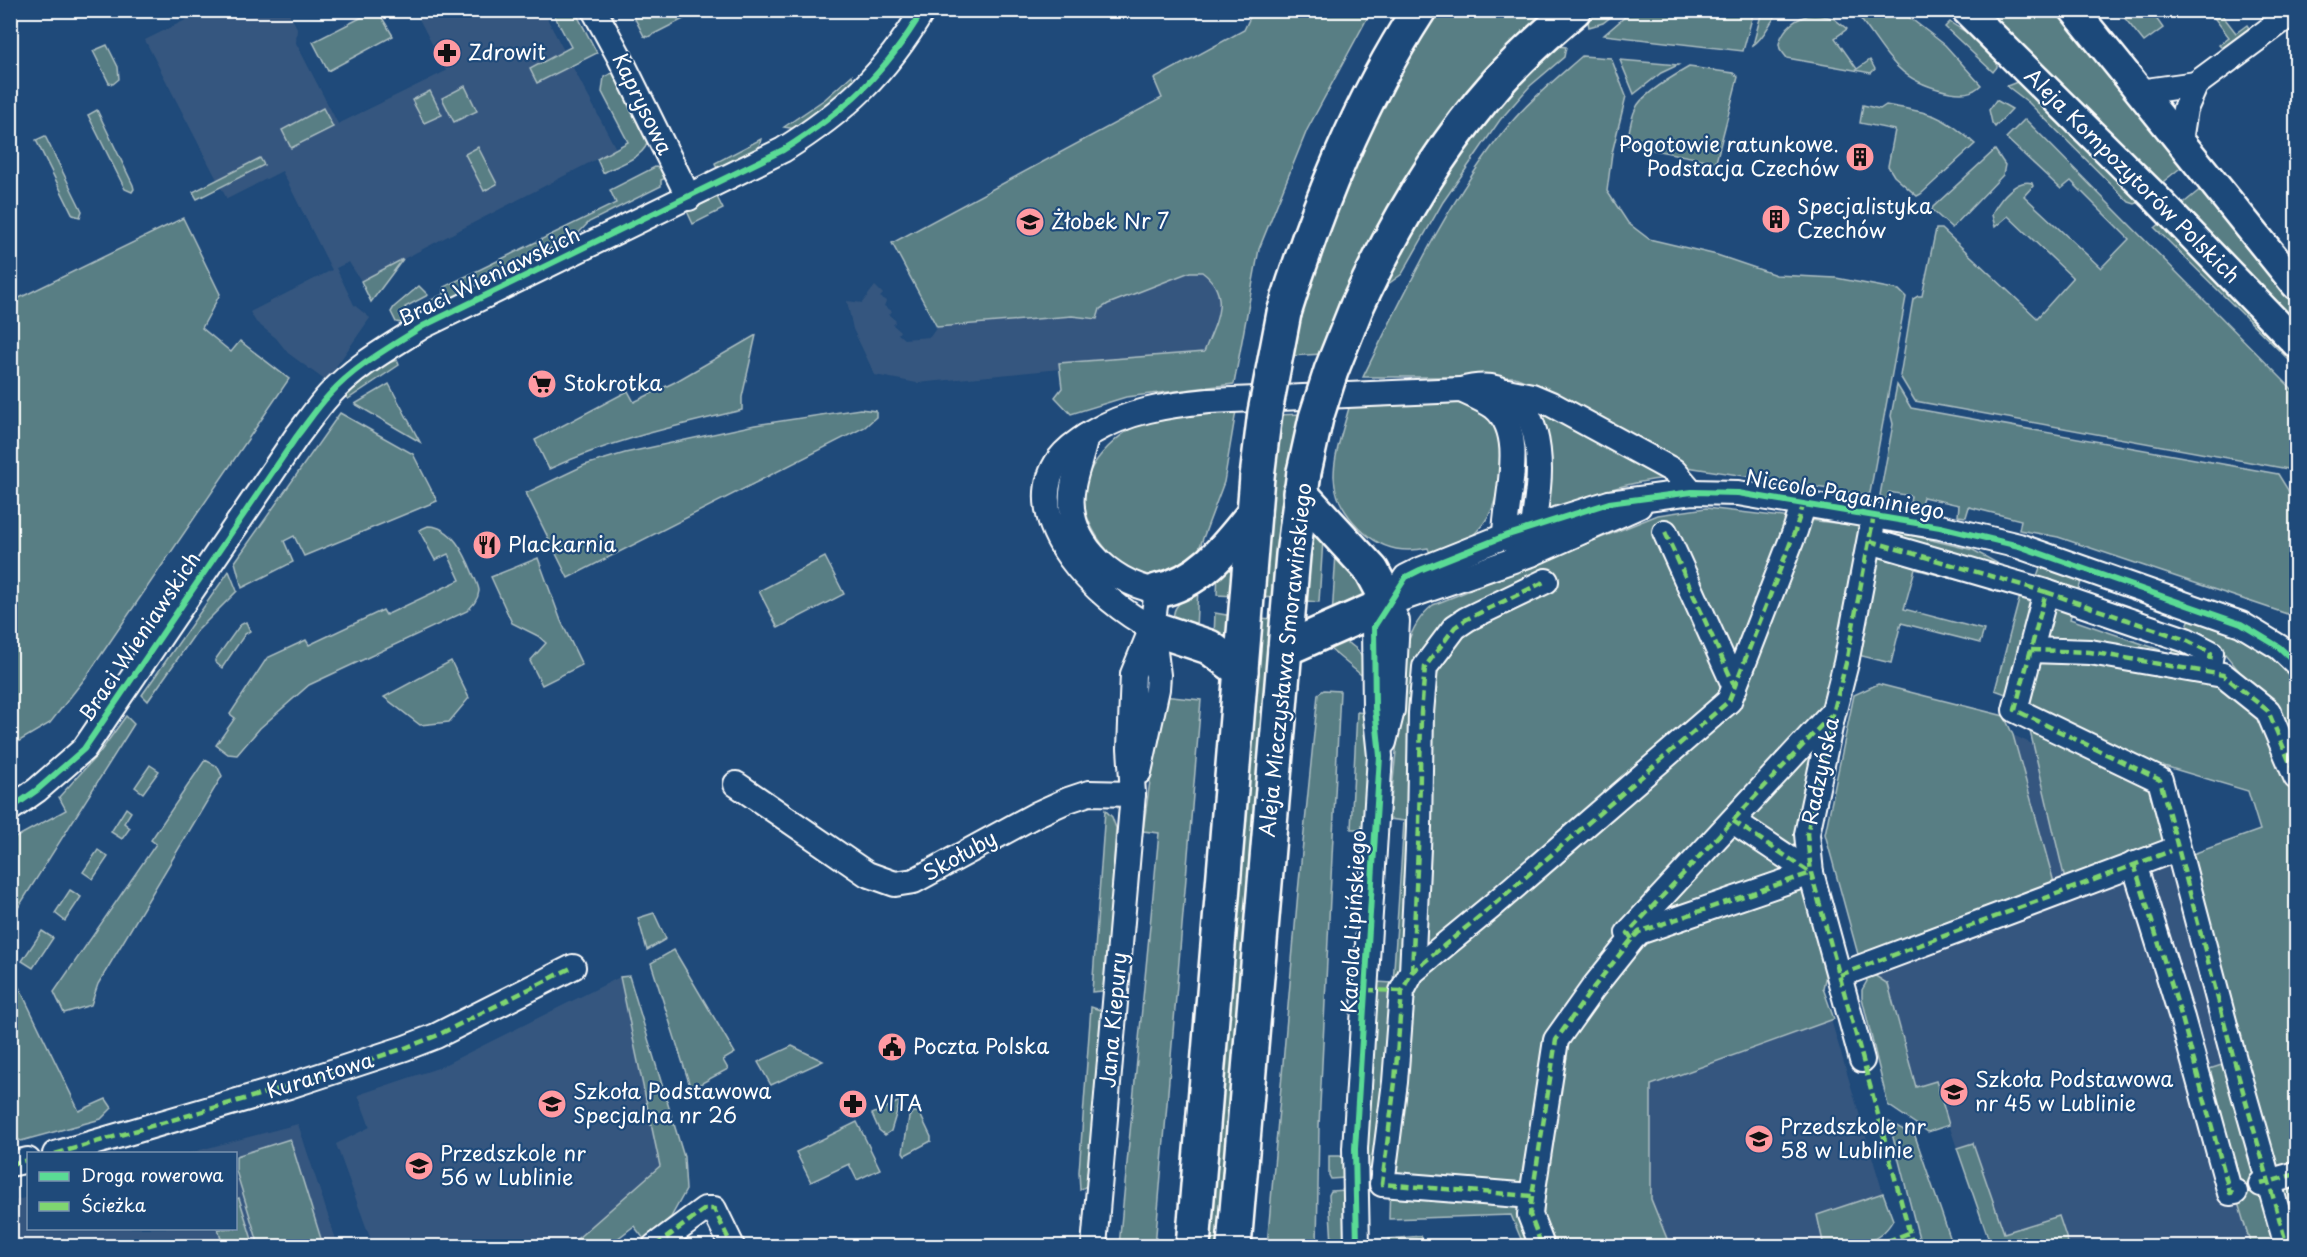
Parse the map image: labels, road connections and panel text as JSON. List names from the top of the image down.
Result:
{
  "streets": {
    "main road": ["Aleja Mieczysława Smorawińskiego"],
    "street": [
      "Kaprysowa",
      "Aleja Kompozytorów Polskich",
      "Braci Wieniawskich",
      "Niccolo Paganiniego",
      "Radzyńska",
      "Skołuby",
      "Karola Lipińskiego",
      "Jana Kiepury",
      "Kurantowa"
    ]
  },
  "crossings": [
    ["Kaprysowa", "Braci Wieniawskich"],
    ["Niccolo Paganiniego", "Radzyńska"],
    ["Niccolo Paganiniego", "Karola Lipińskiego"],
    ["Skołuby", "Jana Kiepury"]
  ],
  "places": {
    "pharmacy": ["Zdrowit", "VITA"],
    "building": ["Pogotowie ratunkowe. Podstacja Czechów", "Specjalistyka Czechów"],
    "school or university": [
      "Żłobek Nr 7",
      "Szkoła Podstawowa nr 45 w Lublinie",
      "Szkoła Podstawowa Specjalna nr 26",
      "Przedszkole nr 58 w Lublinie",
      "Przedszkole nr 56 w Lublinie"
    ],
    "supermarket": ["Stokrotka"],
    "restaurant": ["Plackarnia"],
    "public building": ["Poczta Polska"]
  },
  "legend": ["Droga rowerowa", "Ścieżka"]
}
